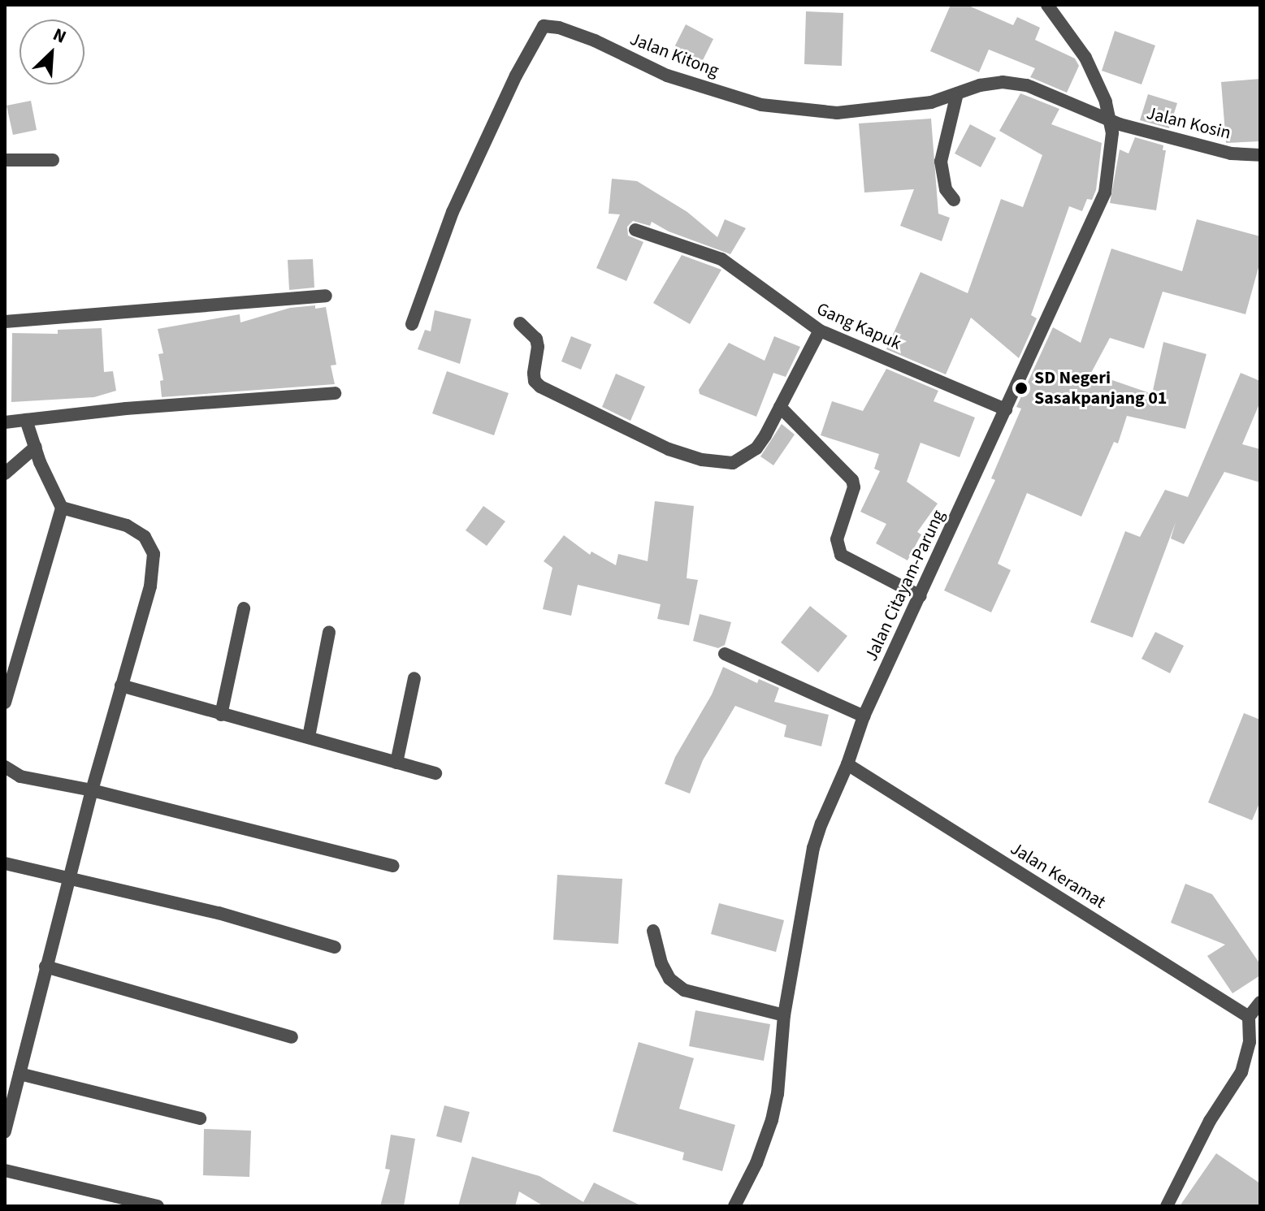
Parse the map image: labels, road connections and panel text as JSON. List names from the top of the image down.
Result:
{
  "streets": {
    "street": [
      "Jalan Kitong",
      "Jalan Kosin",
      "Gang Kapuk",
      "Jalan Citayam-Parung",
      "Jalan Keramat"
    ]
  },
  "crossings": [
    ["Jalan Kitong", "Jalan Kosin"],
    ["Jalan Kitong", "Jalan Citayam-Parung"],
    ["Jalan Kosin", "Jalan Citayam-Parung"],
    ["Gang Kapuk", "Jalan Citayam-Parung"],
    ["Jalan Citayam-Parung", "Jalan Keramat"]
  ],
  "places": ["SD Negeri Sasakpanjang 01"],
  "north": "top right"
}
